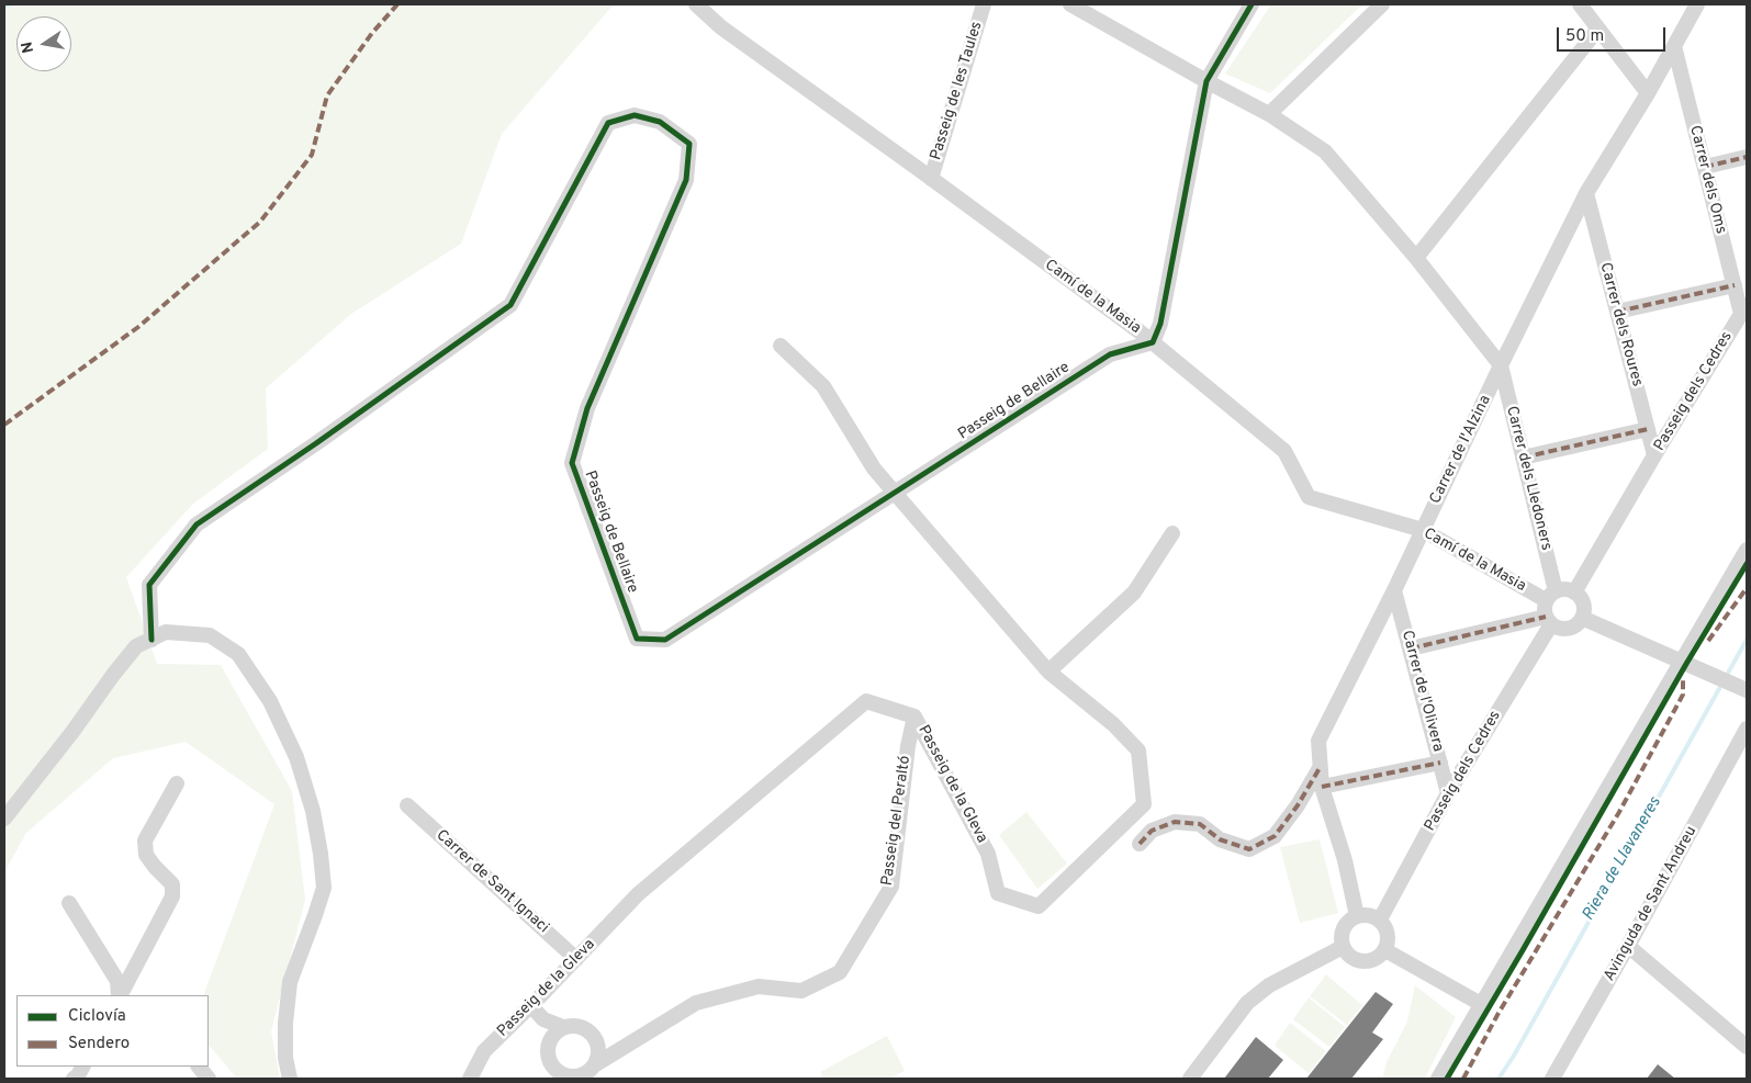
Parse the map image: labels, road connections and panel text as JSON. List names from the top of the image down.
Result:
{
  "streets": {
    "street": [
      "Passeig de les Taules",
      "Carrer dels Oms",
      "Camí de la Masia",
      "Carrer dels Roures",
      "Passeig dels Cedres",
      "Passeig de Bellaire",
      "Carrer de l'Alzina",
      "Carrer dels Lledoners",
      "Carrer de l'Olivera",
      "Passeig de la Gleva",
      "Passeig del Peraltó",
      "Carrer de Sant Ignaci",
      "Avinguda de Sant Andreu"
    ]
  },
  "crossings": [
    ["Passeig de les Taules", "Camí de la Masia"],
    ["Carrer dels Oms", "Passeig dels Cedres"],
    ["Carrer dels Oms", "Carrer de l'Alzina"],
    ["Camí de la Masia", "Passeig dels Cedres"],
    ["Camí de la Masia", "Passeig de Bellaire"],
    ["Camí de la Masia", "Carrer de l'Alzina"],
    ["Camí de la Masia", "Carrer dels Lledoners"],
    ["Carrer dels Roures", "Passeig dels Cedres"],
    ["Carrer dels Roures", "Carrer de l'Alzina"],
    ["Passeig dels Cedres", "Carrer de l'Alzina"],
    ["Passeig dels Cedres", "Carrer dels Lledoners"],
    ["Passeig dels Cedres", "Carrer de l'Olivera"],
    ["Passeig de Bellaire", "Passeig de la Gleva"],
    ["Carrer de l'Alzina", "Carrer dels Lledoners"],
    ["Carrer de l'Alzina", "Carrer de l'Olivera"],
    ["Passeig de la Gleva", "Passeig del Peraltó"],
    ["Passeig de la Gleva", "Carrer de Sant Ignaci"]
  ],
  "water": ["Riera de Llavaneres"],
  "legend": ["Ciclovía", "Sendero"],
  "scale_bar": "50 m",
  "north": "left"
}
